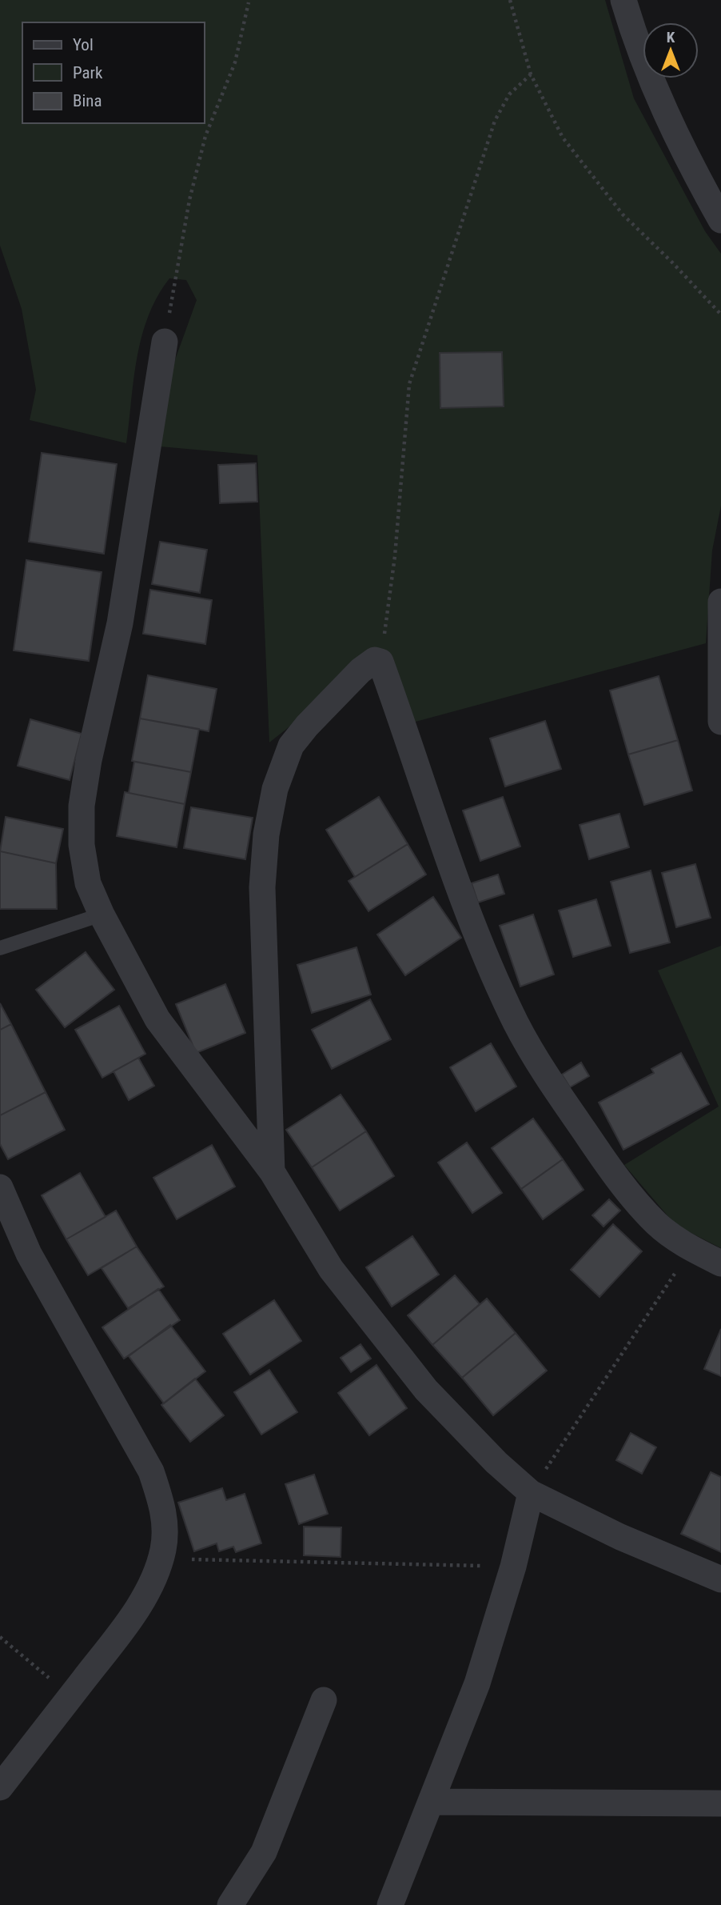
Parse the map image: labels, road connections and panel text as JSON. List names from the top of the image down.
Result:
{
  "legend": ["Yol", "Park", "Bina"],
  "north": "top"
}
